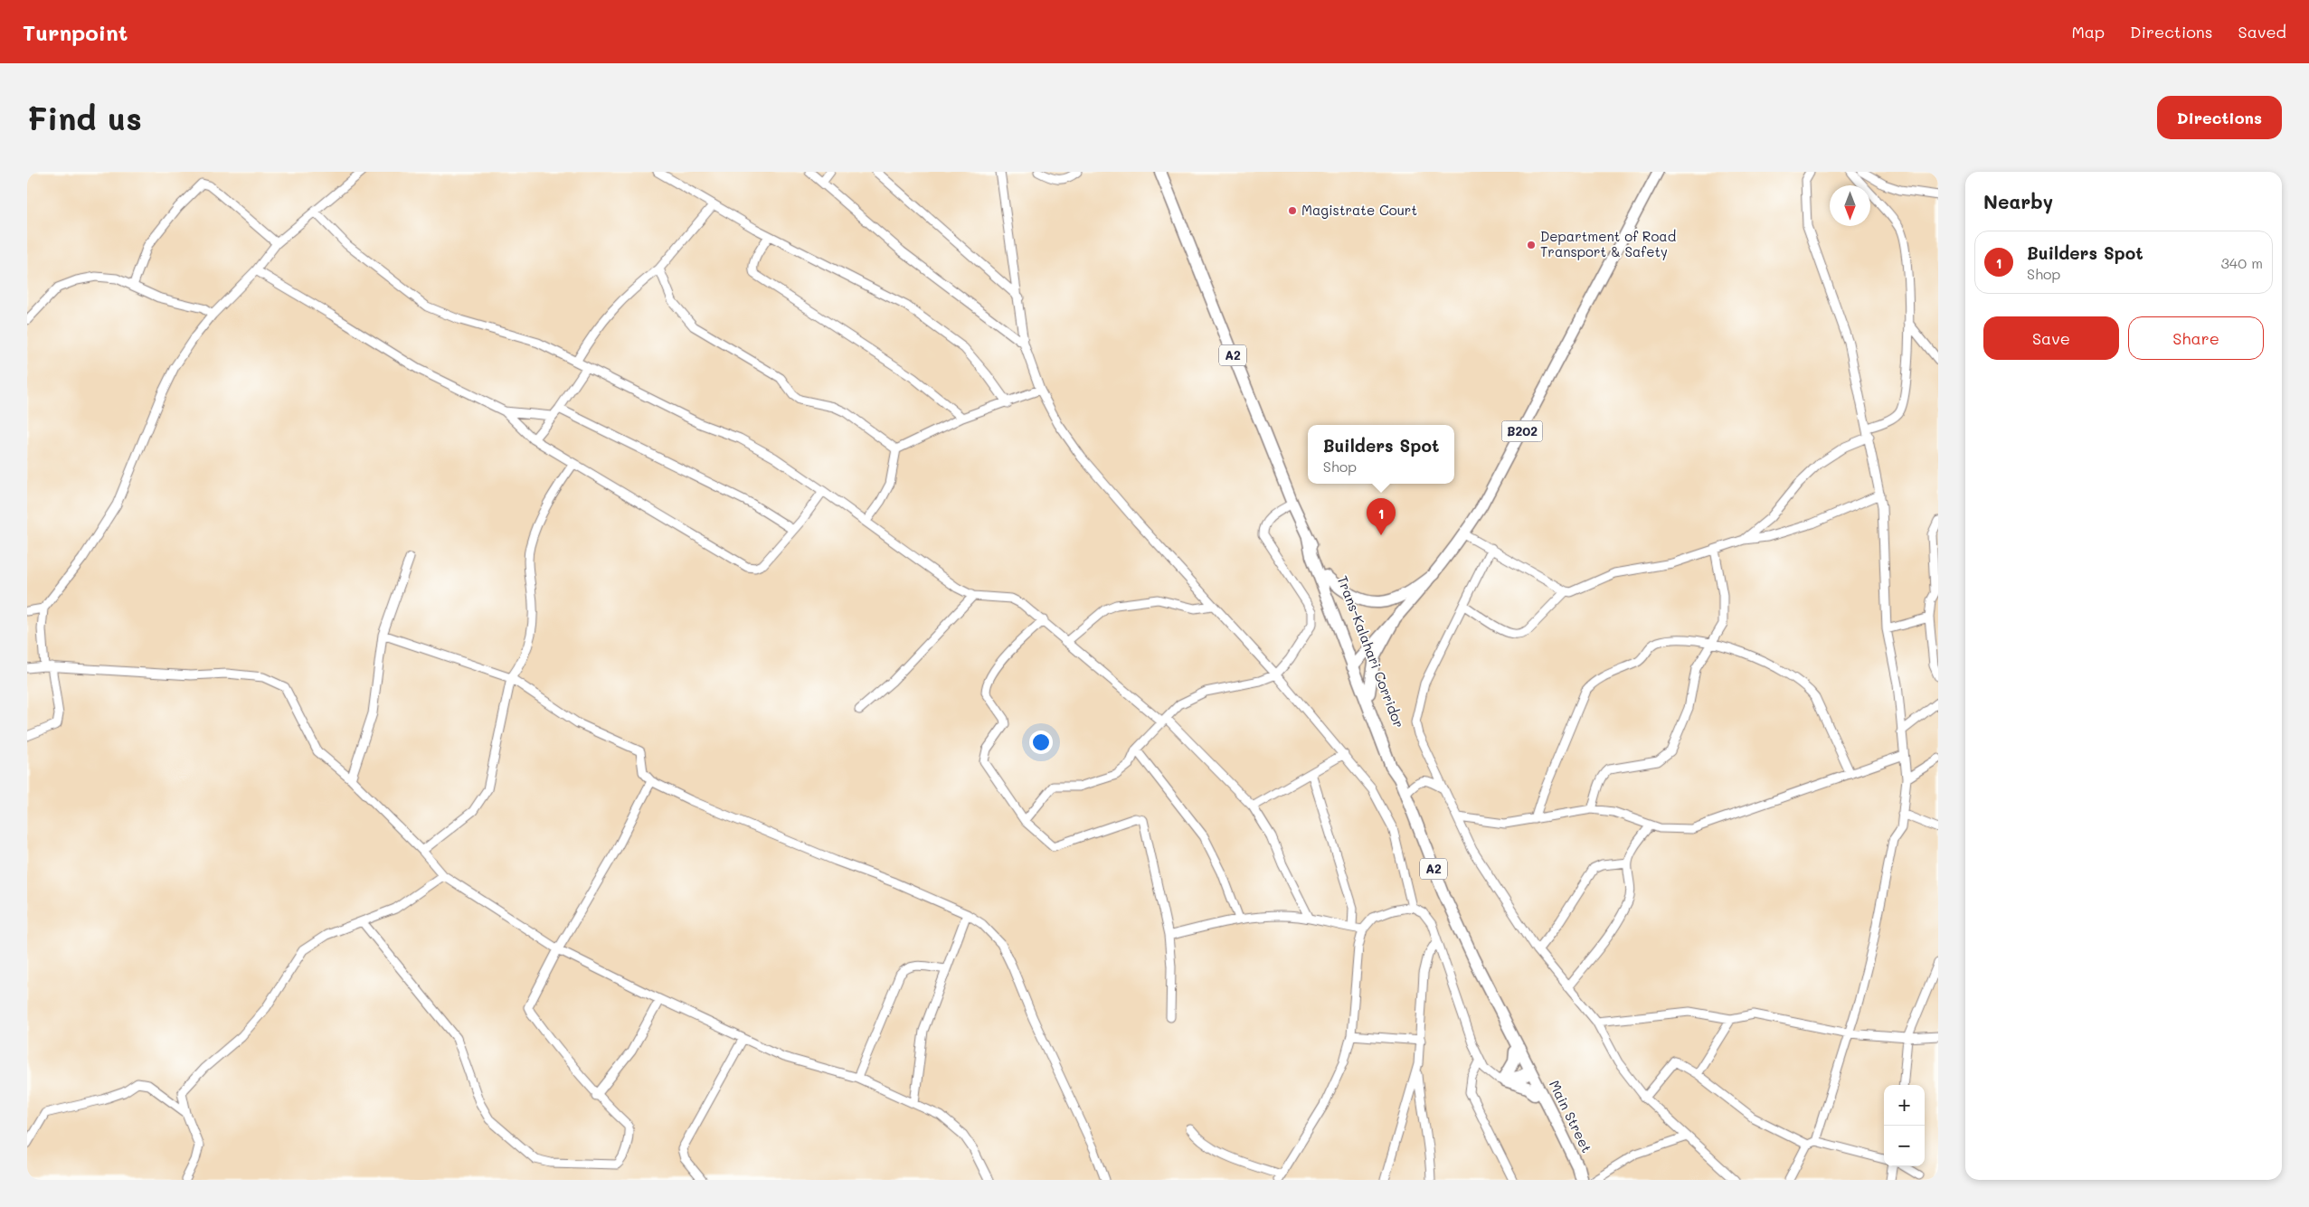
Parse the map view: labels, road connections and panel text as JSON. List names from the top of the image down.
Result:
{
  "streets": {
    "highway": ["A2", "Trans-Kalahari Corridor", "Main Street"],
    "main road": ["B202"]
  },
  "crossings": [
    ["B202", "Trans-Kalahari Corridor"],
    ["Trans-Kalahari Corridor", "Main Street"]
  ],
  "places": ["Magistrate Court", "Department of Road Transport & Safety"],
  "north": "bottom",
  "page": {
    "header": "Turnpoint",
    "nav": ["Map", "Directions", "Saved"],
    "buttons": [
      "Directions",
      ["Save", "Share"]
    ],
    "title": "Find us",
    "heading": "Nearby",
    "list": [
      {
        "mark": "1",
        "name": "Builders Spot",
        "note": "Shop",
        "value": "340 m"
      }
    ],
    "popup": ["Builders Spot", "Shop"],
    "pins": "1",
    "map_buttons": ["+", "−"]
  }
}
